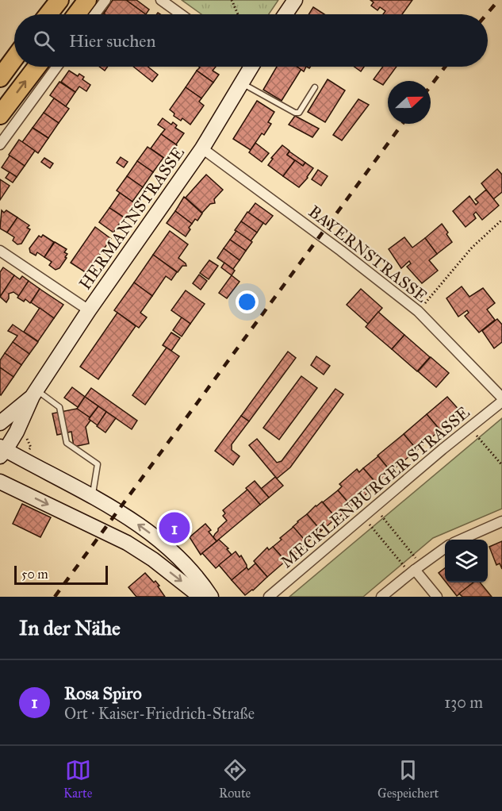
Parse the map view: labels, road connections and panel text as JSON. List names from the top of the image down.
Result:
{
  "streets": {
    "street": ["HERMANNSTRASSE", "BAYERNSTRASSE", "MECKLENBURGER STRASSE"]
  },
  "crossings": [
    ["HERMANNSTRASSE", "BAYERNSTRASSE"]
  ],
  "scale_bar": "50 m",
  "north": "right",
  "page": {
    "search": "Hier suchen",
    "pins": "1",
    "scale": "50 m",
    "heading": "In der Nähe",
    "list": [
      {
        "mark": "1",
        "name": "Rosa Spiro",
        "note": "Ort · Kaiser-Friedrich-Straße",
        "value": "130 m"
      }
    ],
    "nav": ["Karte", "Route", "Gespeichert"]
  }
}
